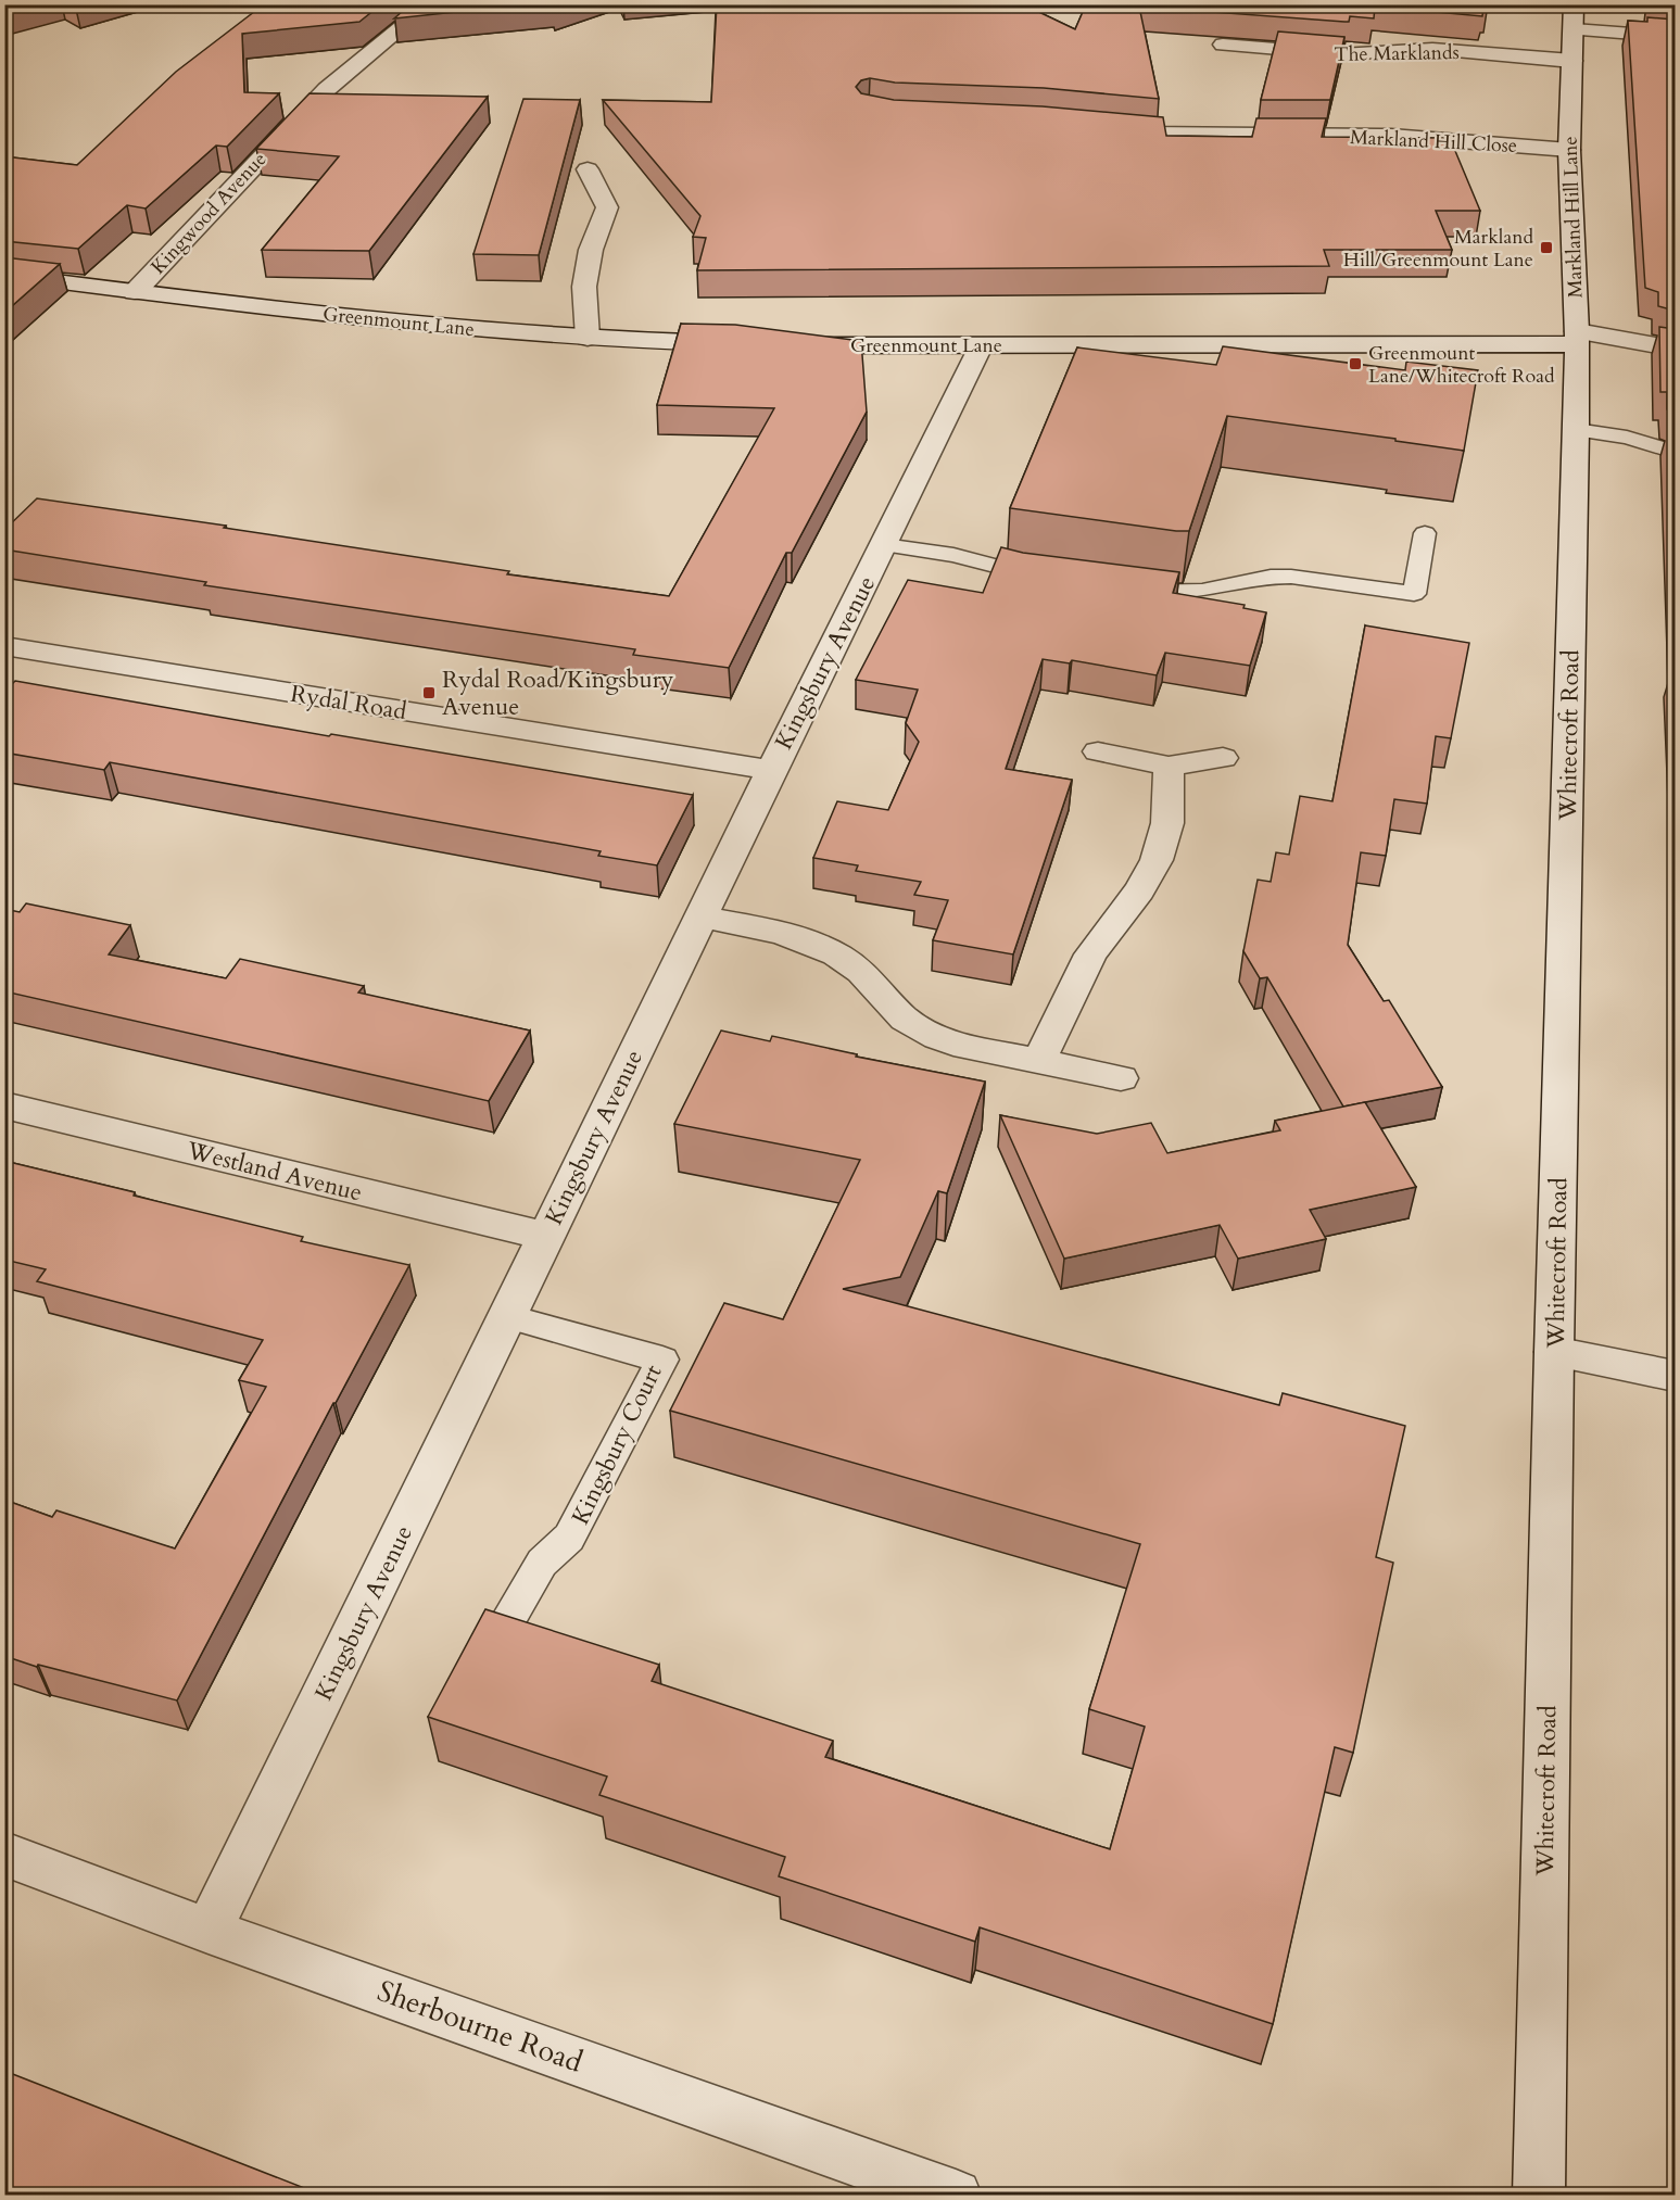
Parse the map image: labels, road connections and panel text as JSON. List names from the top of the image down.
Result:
{
  "streets": {
    "street": [
      "The Marklands",
      "Markland Hill Close",
      "Kingwood Avenue",
      "Markland Hill Lane",
      "Greenmount Lane",
      "Kingsbury Avenue",
      "Rydal Road",
      "Whitecroft Road",
      "Westland Avenue",
      "Sherbourne Road"
    ],
    "lane": ["Kingsbury Court"]
  },
  "crossings": [
    ["The Marklands", "Markland Hill Lane"],
    ["Markland Hill Close", "Markland Hill Lane"],
    ["Kingwood Avenue", "Greenmount Lane"],
    ["Markland Hill Lane", "Greenmount Lane"],
    ["Markland Hill Lane", "Whitecroft Road"],
    ["Greenmount Lane", "Kingsbury Avenue"],
    ["Greenmount Lane", "Whitecroft Road"],
    ["Kingsbury Avenue", "Rydal Road"],
    ["Kingsbury Avenue", "Westland Avenue"],
    ["Kingsbury Avenue", "Kingsbury Court"],
    ["Kingsbury Avenue", "Sherbourne Road"]
  ],
  "places": {
    "transit": ["Markland Hill/Greenmount Lane", "Greenmount Lane/Whitecroft Road", "Rydal Road/Kingsbury Avenue"]
  }
}
